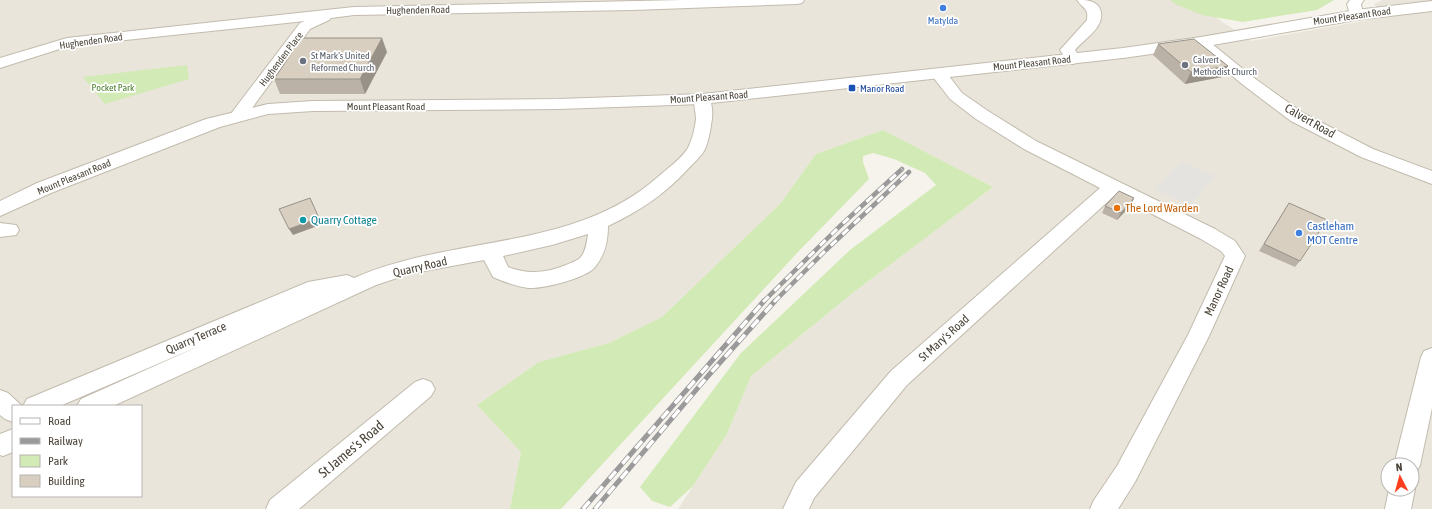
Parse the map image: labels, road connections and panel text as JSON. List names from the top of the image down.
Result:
{
  "streets": {
    "street": [
      "Hughenden Road",
      "Mount Pleasant Road",
      "Hughenden Place",
      "Calvert Road",
      "Quarry Road",
      "Manor Road",
      "Quarry Terrace",
      "St Mary's Road",
      "St James's Road"
    ]
  },
  "crossings": [
    ["Hughenden Road", "Hughenden Place"],
    ["Mount Pleasant Road", "Hughenden Place"],
    ["Mount Pleasant Road", "Calvert Road"],
    ["Mount Pleasant Road", "Quarry Road"],
    ["Mount Pleasant Road", "Manor Road"],
    ["Quarry Road", "Quarry Terrace"],
    ["Manor Road", "St Mary's Road"]
  ],
  "parks": ["Pocket Park"],
  "places": {
    "other": [
      "Matylda",
      "St Mark's United Reformed Church",
      "Calvert Methodist Church",
      "The Lord Warden",
      "Quarry Cottage",
      "Castleham MOT Centre"
    ],
    "transit": ["Manor Road"]
  },
  "legend": [
    "Road",
    "Railway",
    "Park",
    "Building"
  ],
  "north": "top"
}
